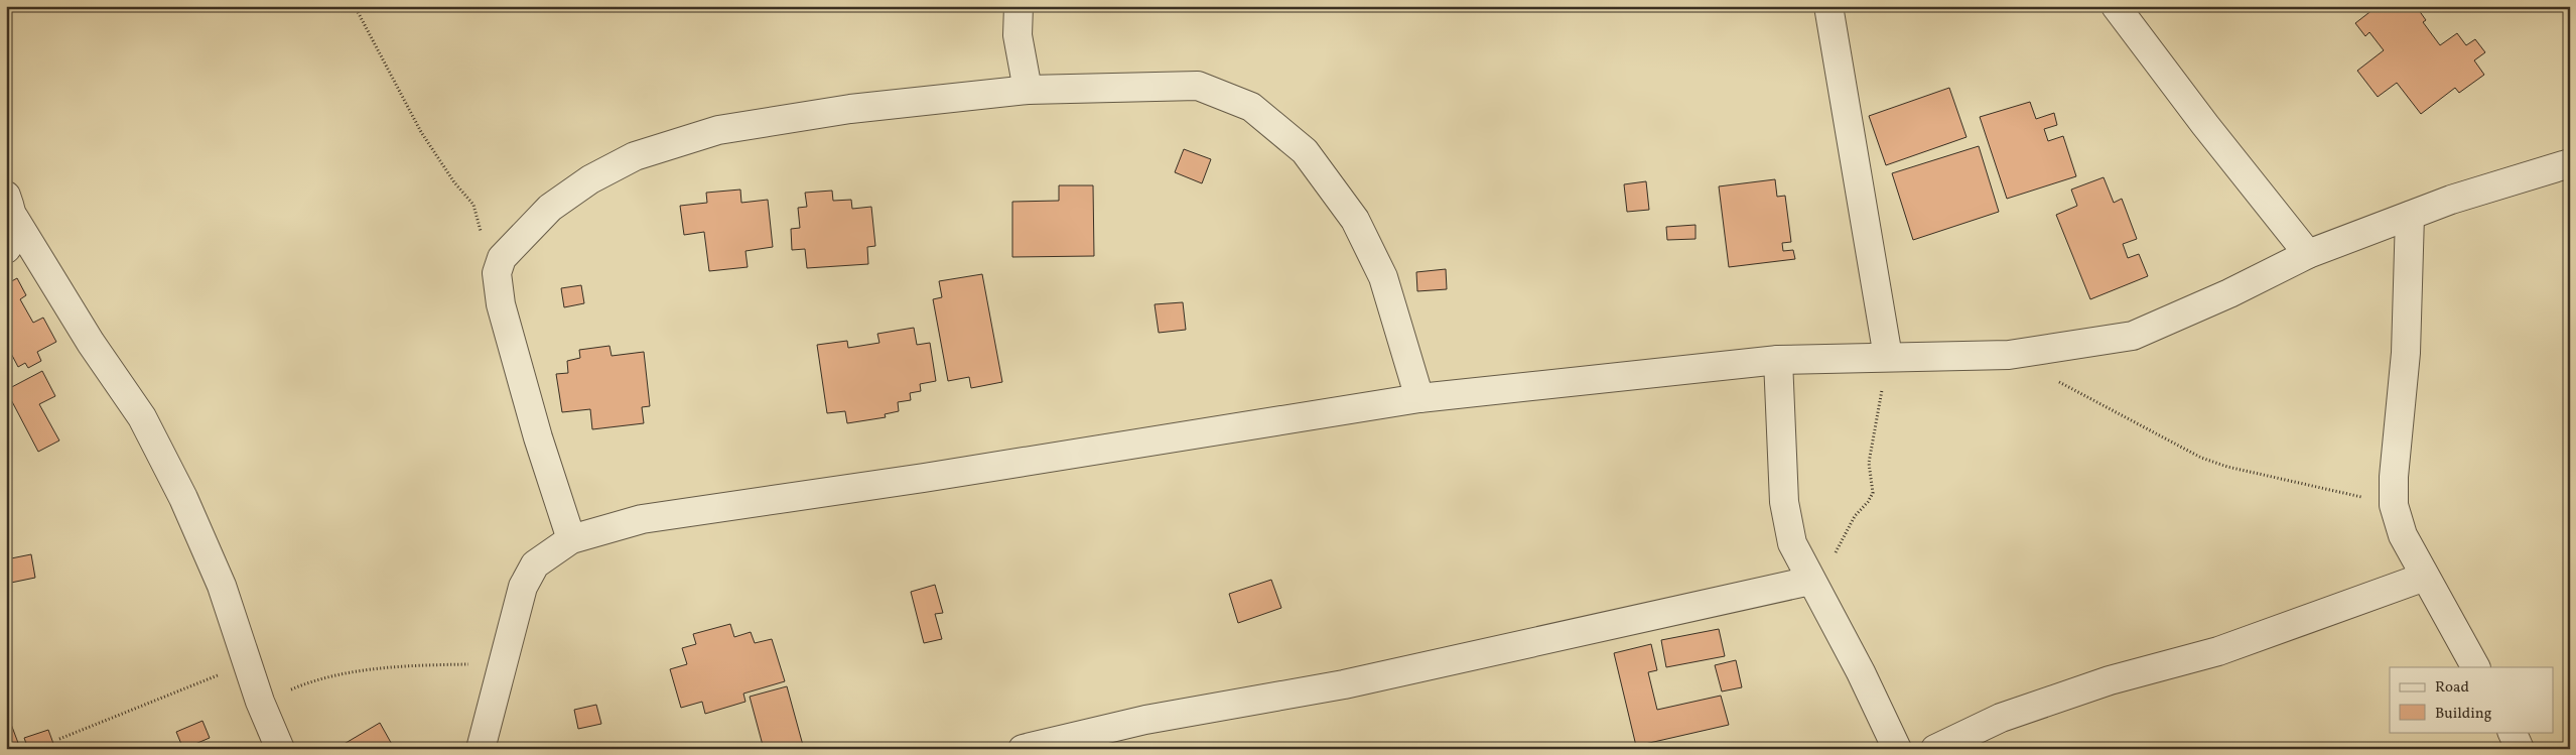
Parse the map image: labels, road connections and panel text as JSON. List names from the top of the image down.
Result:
{
  "legend": ["Road", "Building"]
}
